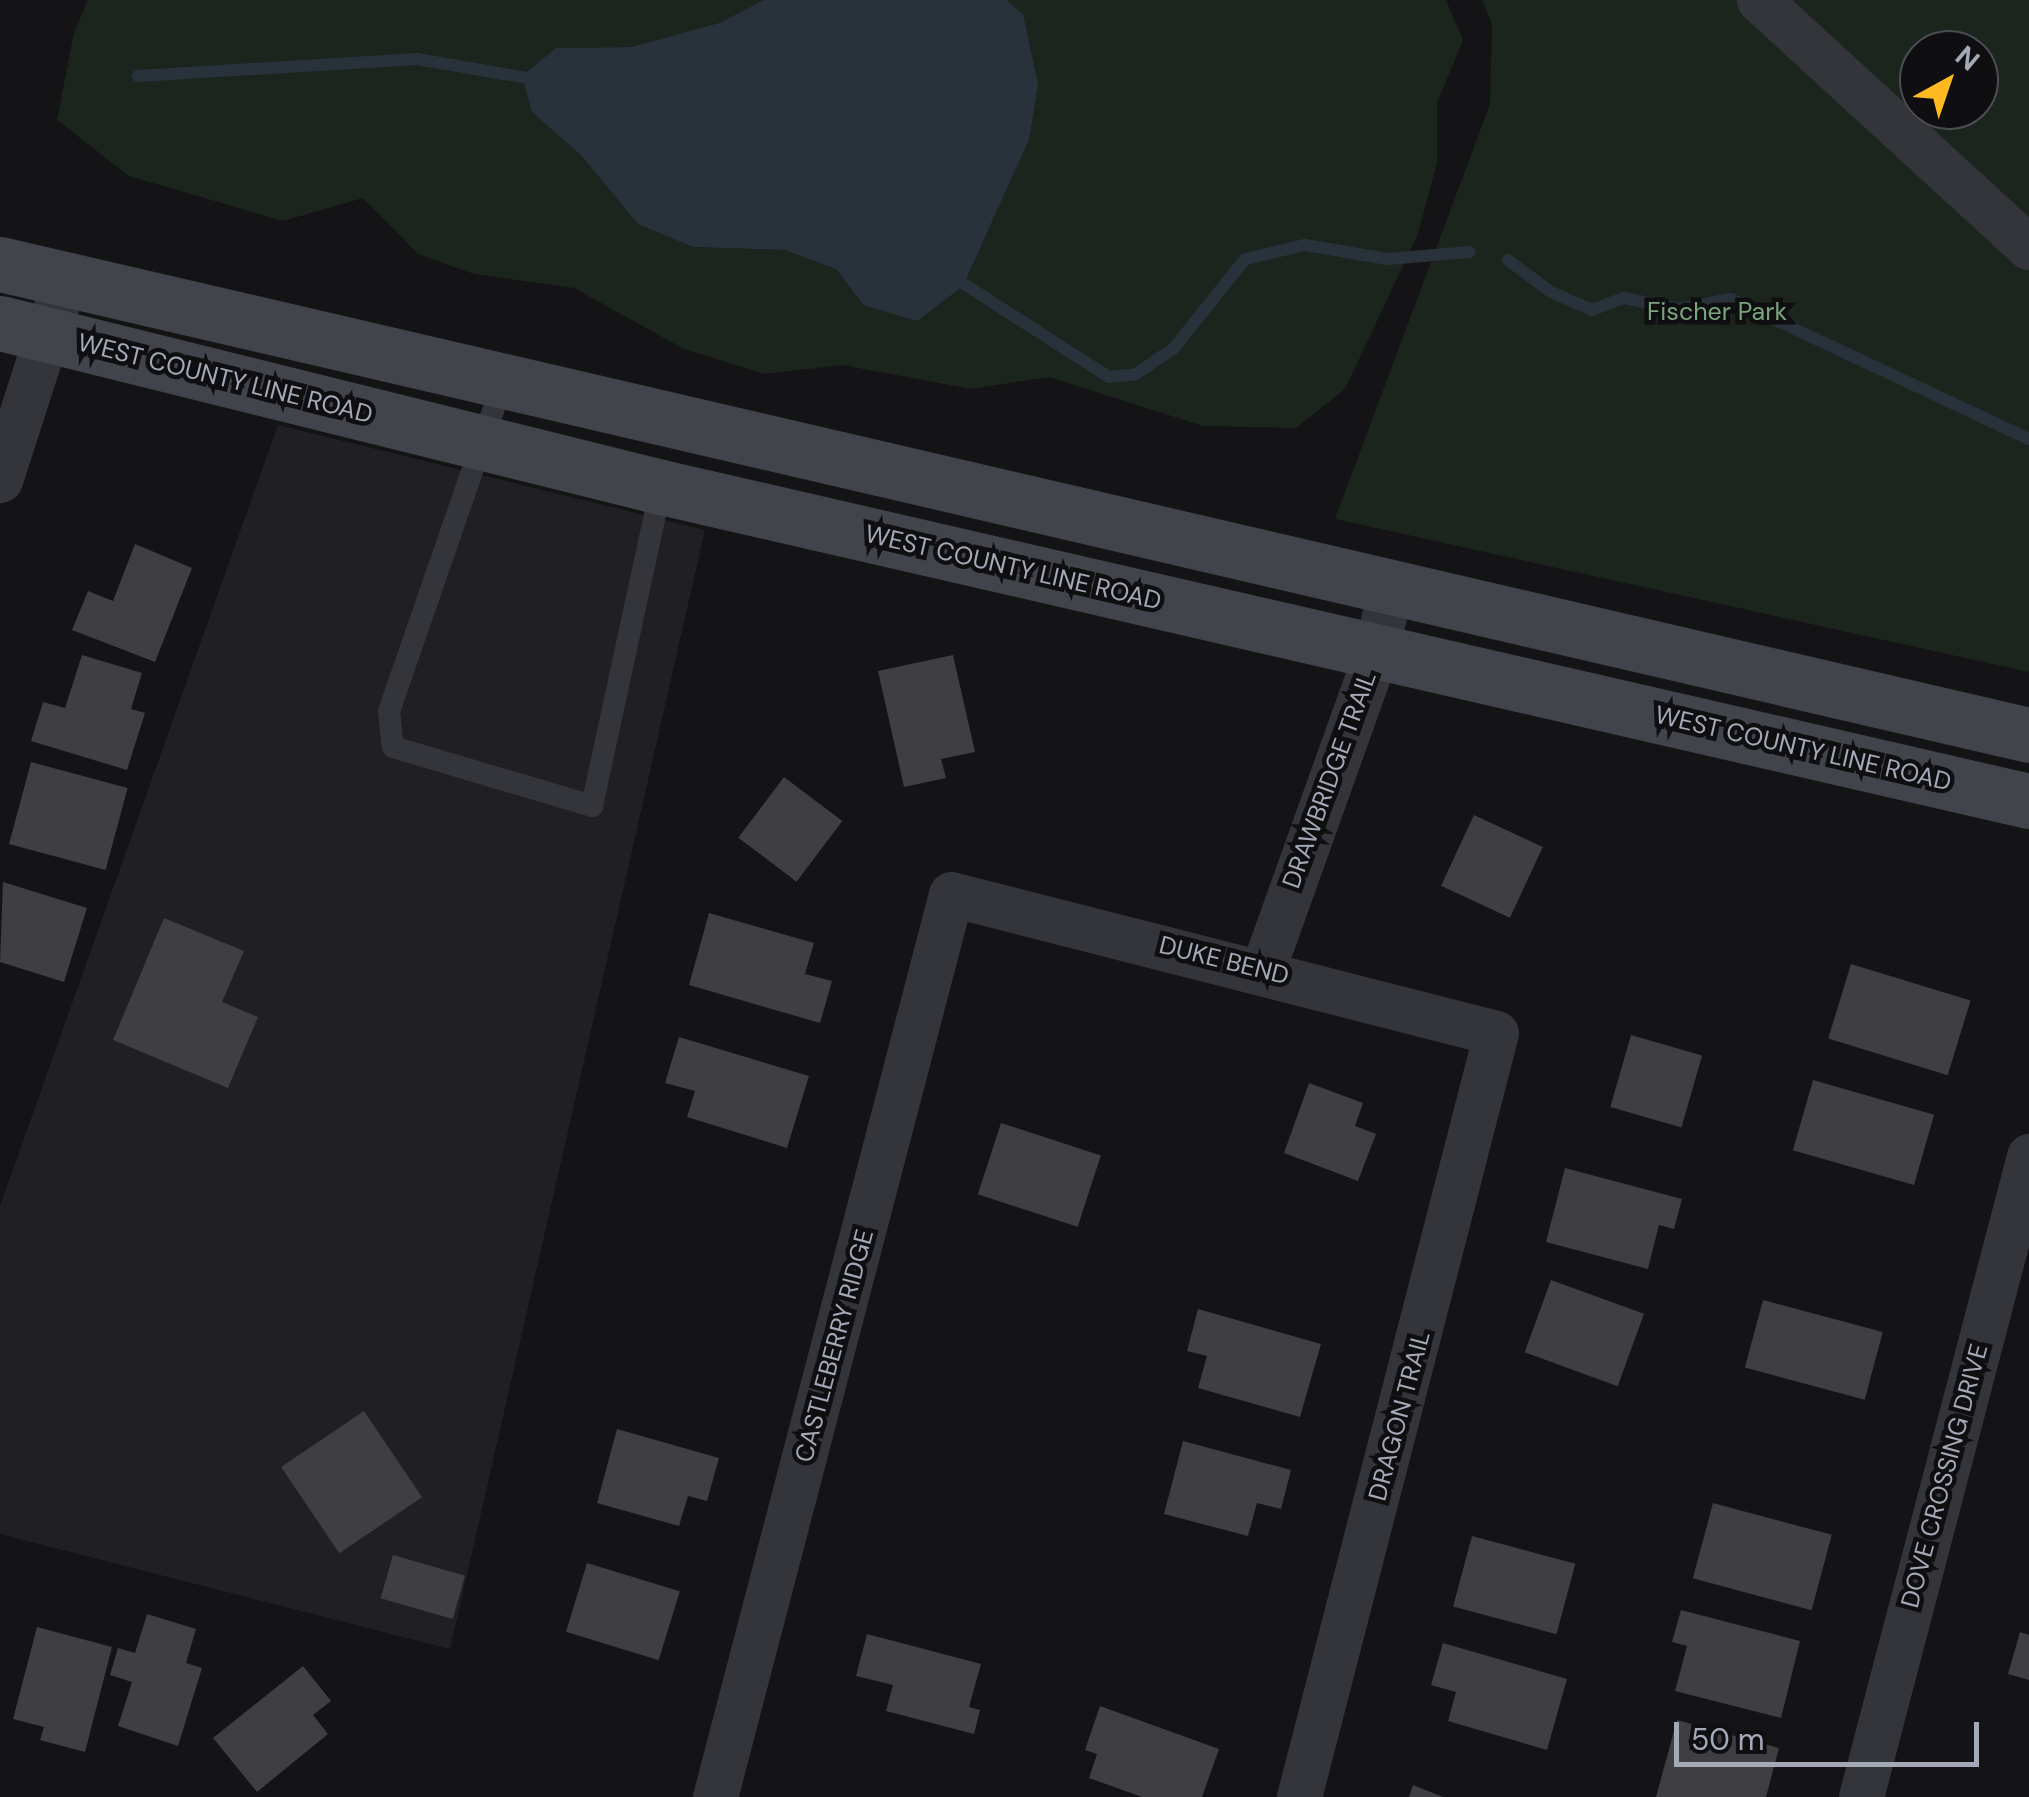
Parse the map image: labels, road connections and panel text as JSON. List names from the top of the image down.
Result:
{
  "streets": {
    "main road": ["WEST COUNTY LINE ROAD"],
    "street": [
      "DRAWBRIDGE TRAIL",
      "DUKE BEND",
      "CASTLEBERRY RIDGE",
      "DRAGON TRAIL",
      "DOVE CROSSING DRIVE"
    ]
  },
  "crossings": [
    ["WEST COUNTY LINE ROAD", "DRAWBRIDGE TRAIL"],
    ["DRAWBRIDGE TRAIL", "DUKE BEND"],
    ["DUKE BEND", "CASTLEBERRY RIDGE"],
    ["DUKE BEND", "DRAGON TRAIL"]
  ],
  "parks": ["Fischer Park"],
  "scale_bar": "50 m",
  "north": "top right"
}
